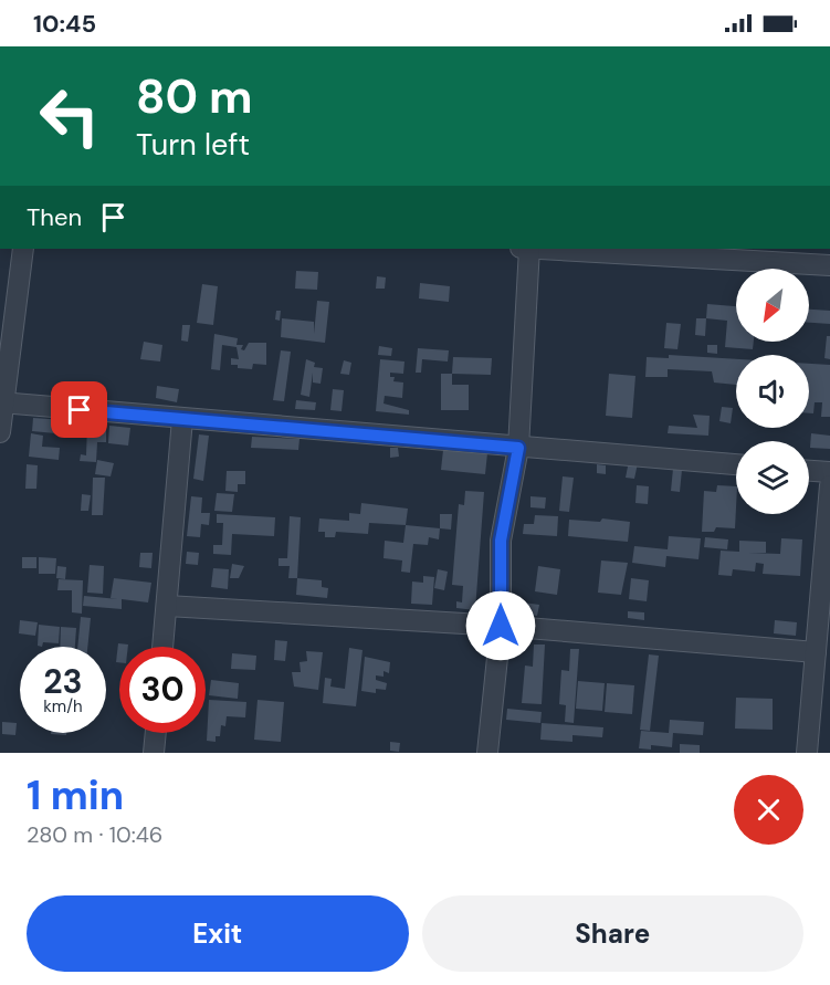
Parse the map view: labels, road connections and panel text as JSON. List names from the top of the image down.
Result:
{
  "north": "bottom left",
  "page": {
    "status": "10:45",
    "turn": ["80 m", "Turn left"],
    "then": "Then",
    "speed": "23 km/h",
    "limit": "30",
    "heading": ["1 min", "280 m · 10:46"],
    "buttons": ["Exit", "Share"]
  }
}
